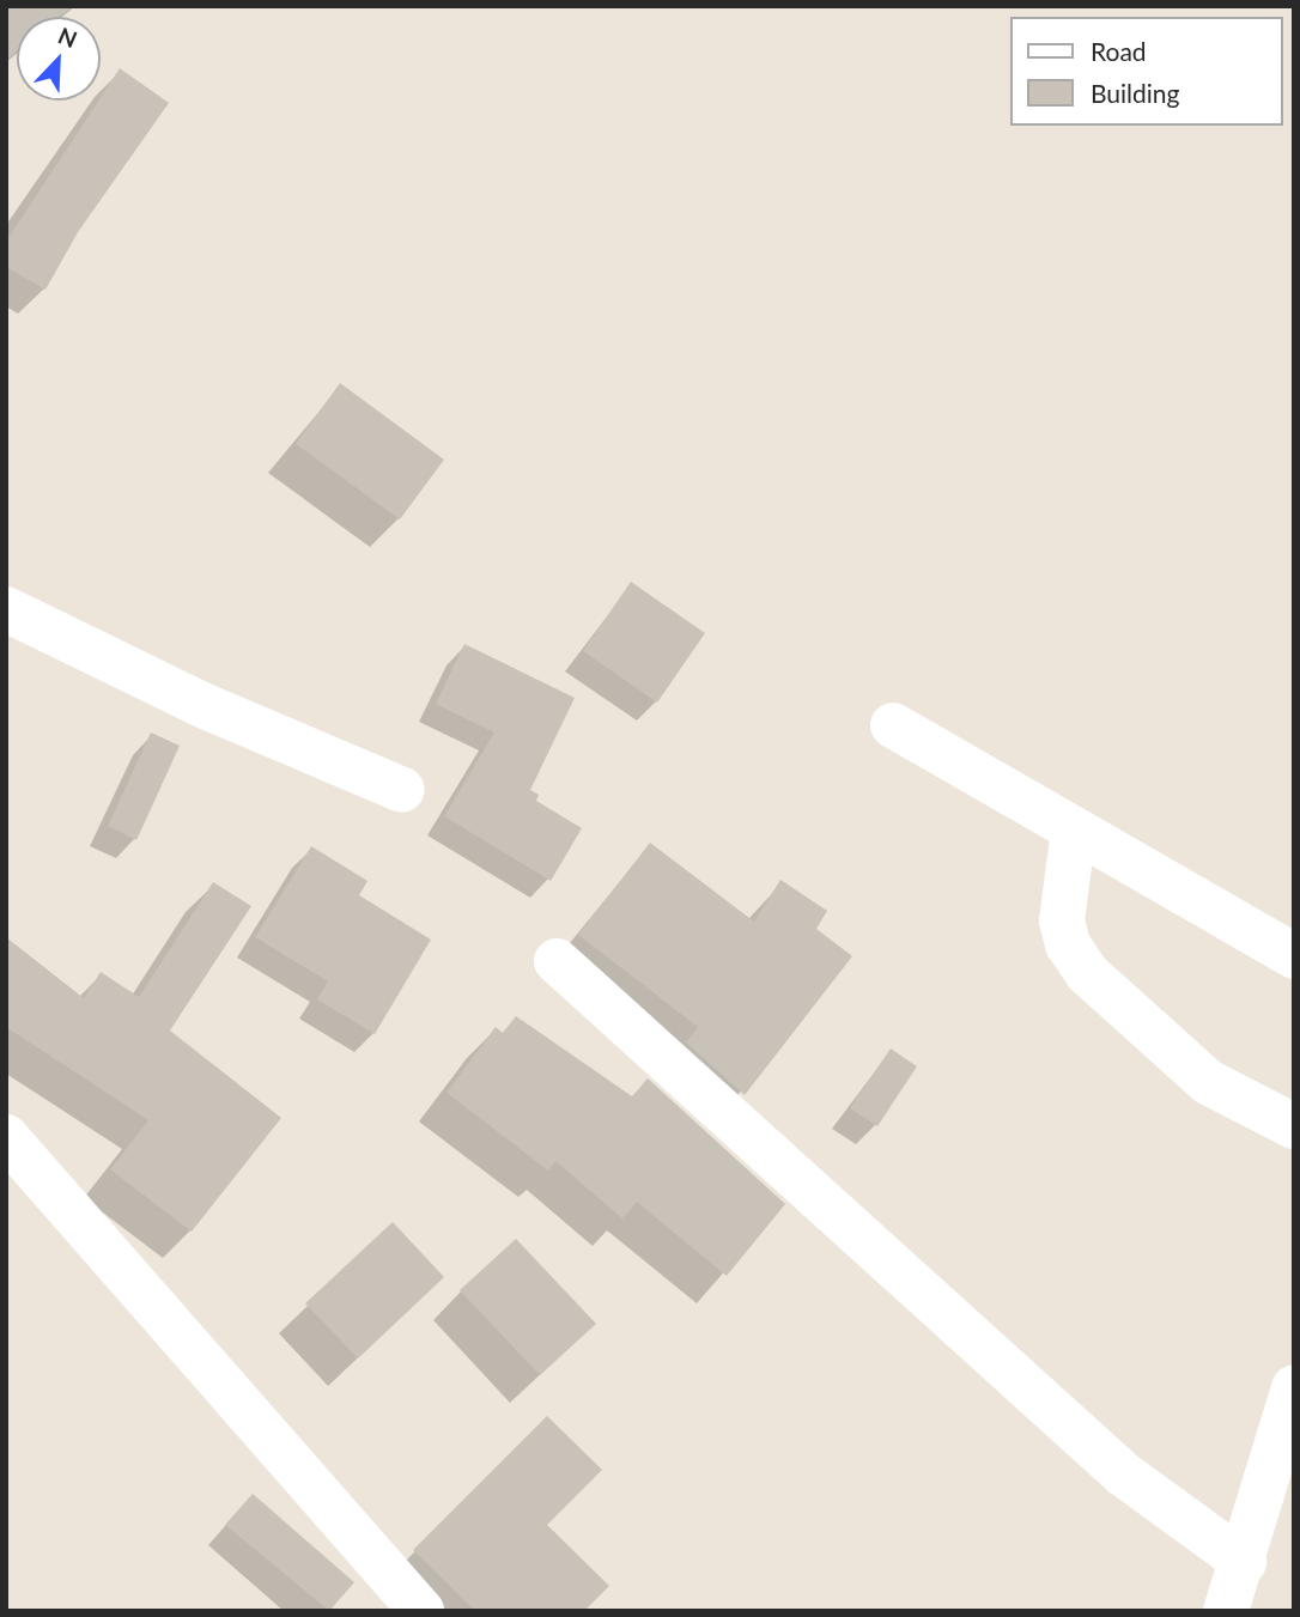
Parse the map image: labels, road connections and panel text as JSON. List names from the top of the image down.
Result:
{
  "legend": ["Road", "Building"],
  "north": "top right"
}
